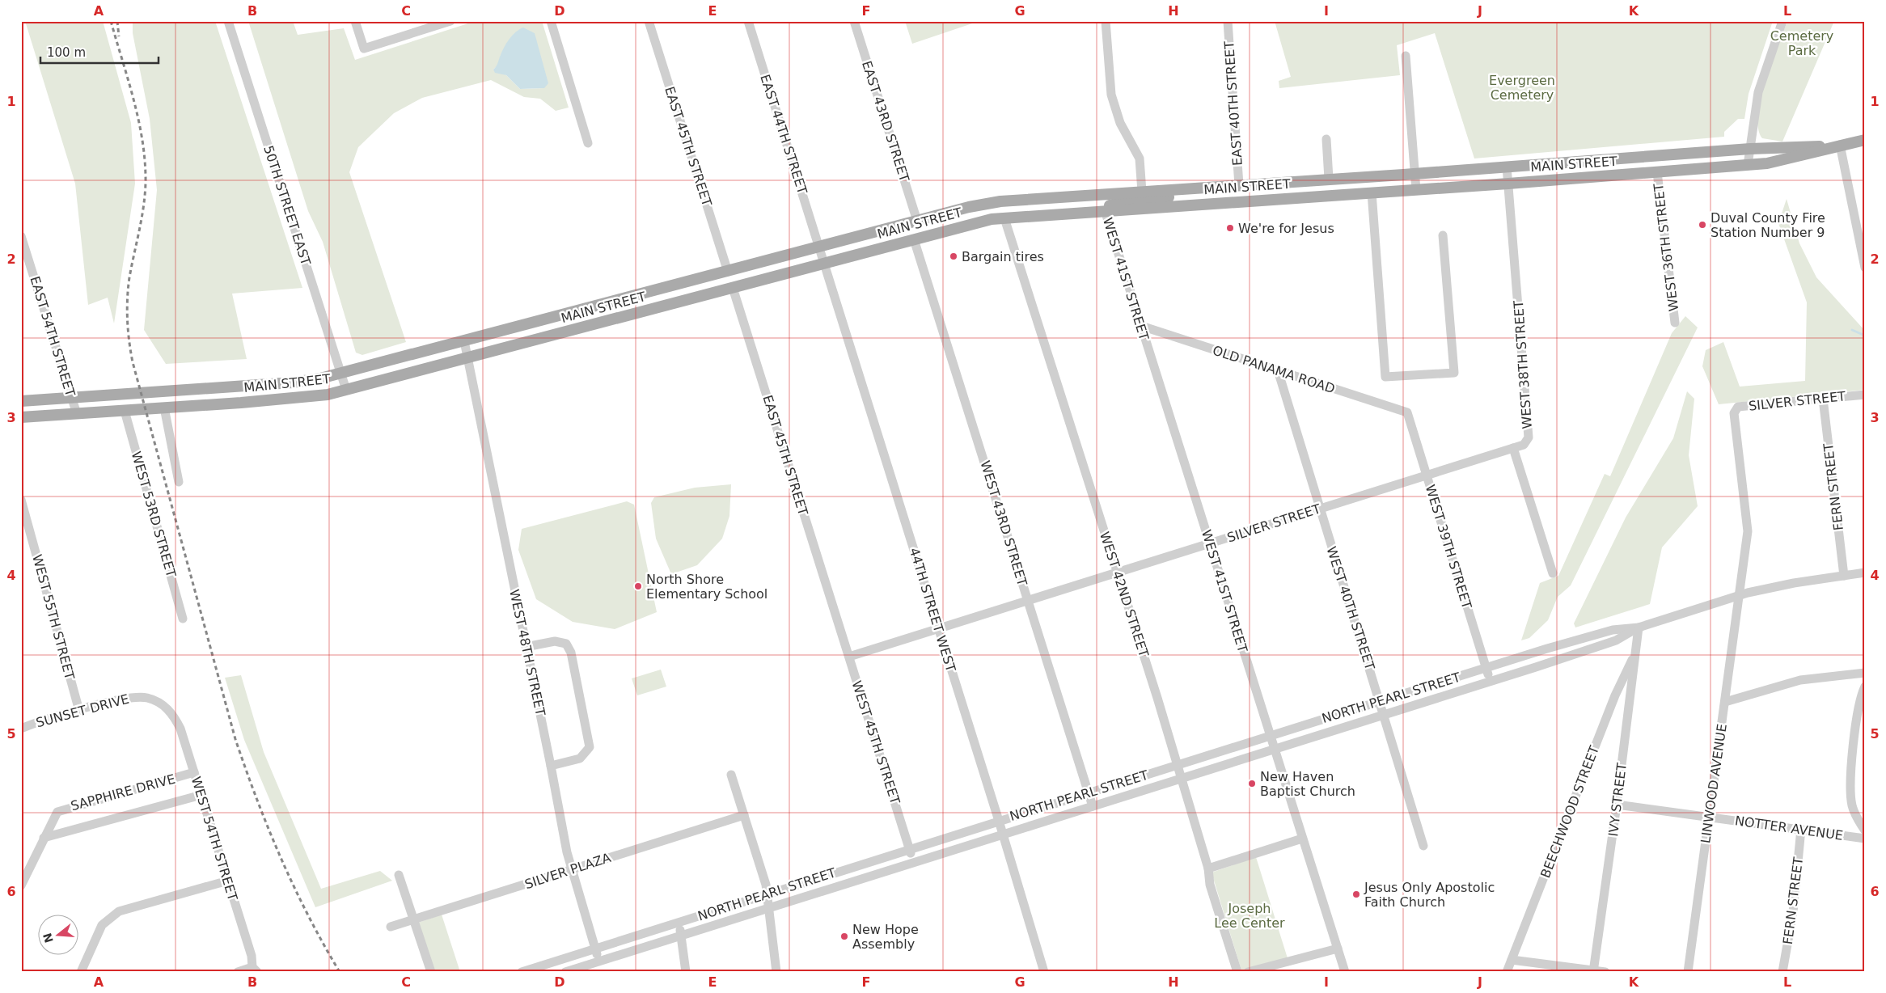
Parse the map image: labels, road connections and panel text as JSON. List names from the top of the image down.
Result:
{
  "streets": {
    "main road": ["MAIN STREET"],
    "street": [
      "EAST 40TH STREET",
      "EAST 43RD STREET",
      "EAST 44TH STREET",
      "EAST 45TH STREET",
      "50TH STREET EAST",
      "WEST 36TH STREET",
      "WEST 41ST STREET",
      "EAST 54TH STREET",
      "WEST 38TH STREET",
      "OLD PANAMA ROAD",
      "SILVER STREET",
      "FERN STREET",
      "WEST 53RD STREET",
      "WEST 43RD STREET",
      "WEST 39TH STREET",
      "WEST 42ND STREET",
      "WEST 40TH STREET",
      "44TH STREET WEST",
      "WEST 55TH STREET",
      "WEST 48TH STREET",
      "NORTH PEARL STREET",
      "SUNSET DRIVE",
      "WEST 45TH STREET",
      "LINWOOD AVENUE",
      "SAPPHIRE DRIVE",
      "IVY STREET",
      "BEECHWOOD STREET",
      "NOTTER AVENUE",
      "WEST 54TH STREET",
      "SILVER PLAZA"
    ]
  },
  "crossings": [
    ["EAST 40TH STREET", "MAIN STREET"],
    ["EAST 43RD STREET", "MAIN STREET"],
    ["EAST 44TH STREET", "MAIN STREET"],
    ["EAST 44TH STREET", "44TH STREET WEST"],
    ["EAST 45TH STREET", "MAIN STREET"],
    ["EAST 45TH STREET", "WEST 45TH STREET"],
    ["MAIN STREET", "50TH STREET EAST"],
    ["MAIN STREET", "WEST 36TH STREET"],
    ["MAIN STREET", "WEST 41ST STREET"],
    ["MAIN STREET", "EAST 54TH STREET"],
    ["MAIN STREET", "WEST 38TH STREET"],
    ["MAIN STREET", "WEST 53RD STREET"],
    ["MAIN STREET", "WEST 43RD STREET"],
    ["MAIN STREET", "WEST 42ND STREET"],
    ["MAIN STREET", "44TH STREET WEST"],
    ["MAIN STREET", "WEST 48TH STREET"],
    ["WEST 41ST STREET", "OLD PANAMA ROAD"],
    ["WEST 41ST STREET", "SILVER STREET"],
    ["WEST 41ST STREET", "NORTH PEARL STREET"],
    ["WEST 38TH STREET", "SILVER STREET"],
    ["OLD PANAMA ROAD", "WEST 39TH STREET"],
    ["OLD PANAMA ROAD", "WEST 40TH STREET"],
    ["SILVER STREET", "FERN STREET"],
    ["SILVER STREET", "WEST 43RD STREET"],
    ["SILVER STREET", "WEST 39TH STREET"],
    ["SILVER STREET", "WEST 42ND STREET"],
    ["SILVER STREET", "WEST 40TH STREET"],
    ["SILVER STREET", "44TH STREET WEST"],
    ["SILVER STREET", "NORTH PEARL STREET"],
    ["SILVER STREET", "WEST 45TH STREET"],
    ["SILVER STREET", "LINWOOD AVENUE"],
    ["FERN STREET", "NORTH PEARL STREET"],
    ["FERN STREET", "NOTTER AVENUE"],
    ["WEST 43RD STREET", "NORTH PEARL STREET"],
    ["WEST 39TH STREET", "NORTH PEARL STREET"],
    ["WEST 42ND STREET", "NORTH PEARL STREET"],
    ["WEST 40TH STREET", "NORTH PEARL STREET"],
    ["44TH STREET WEST", "NORTH PEARL STREET"],
    ["WEST 55TH STREET", "SUNSET DRIVE"],
    ["WEST 48TH STREET", "NORTH PEARL STREET"],
    ["WEST 48TH STREET", "SILVER PLAZA"],
    ["NORTH PEARL STREET", "WEST 45TH STREET"],
    ["NORTH PEARL STREET", "LINWOOD AVENUE"],
    ["NORTH PEARL STREET", "IVY STREET"],
    ["SUNSET DRIVE", "WEST 54TH STREET"],
    ["LINWOOD AVENUE", "NOTTER AVENUE"],
    ["SAPPHIRE DRIVE", "WEST 54TH STREET"],
    ["IVY STREET", "BEECHWOOD STREET"],
    ["IVY STREET", "NOTTER AVENUE"]
  ],
  "parks": ["Cemetery Park", "Evergreen Cemetery", "Joseph Lee Center"],
  "places": [
    "Duval County Fire Station Number 9",
    "We're for Jesus",
    "Bargain tires",
    "North Shore Elementary School",
    "New Haven Baptist Church",
    "Jesus Only Apostolic Faith Church",
    "New Hope Assembly"
  ],
  "scale_bar": "100 m",
  "north": "left",
  "grid": {
    "columns": [
      "A",
      "B",
      "C",
      "D",
      "E",
      "F",
      "G",
      "H",
      "I",
      "J",
      "K",
      "L"
    ],
    "rows": [
      "1",
      "2",
      "3",
      "4",
      "5",
      "6"
    ]
  }
}
